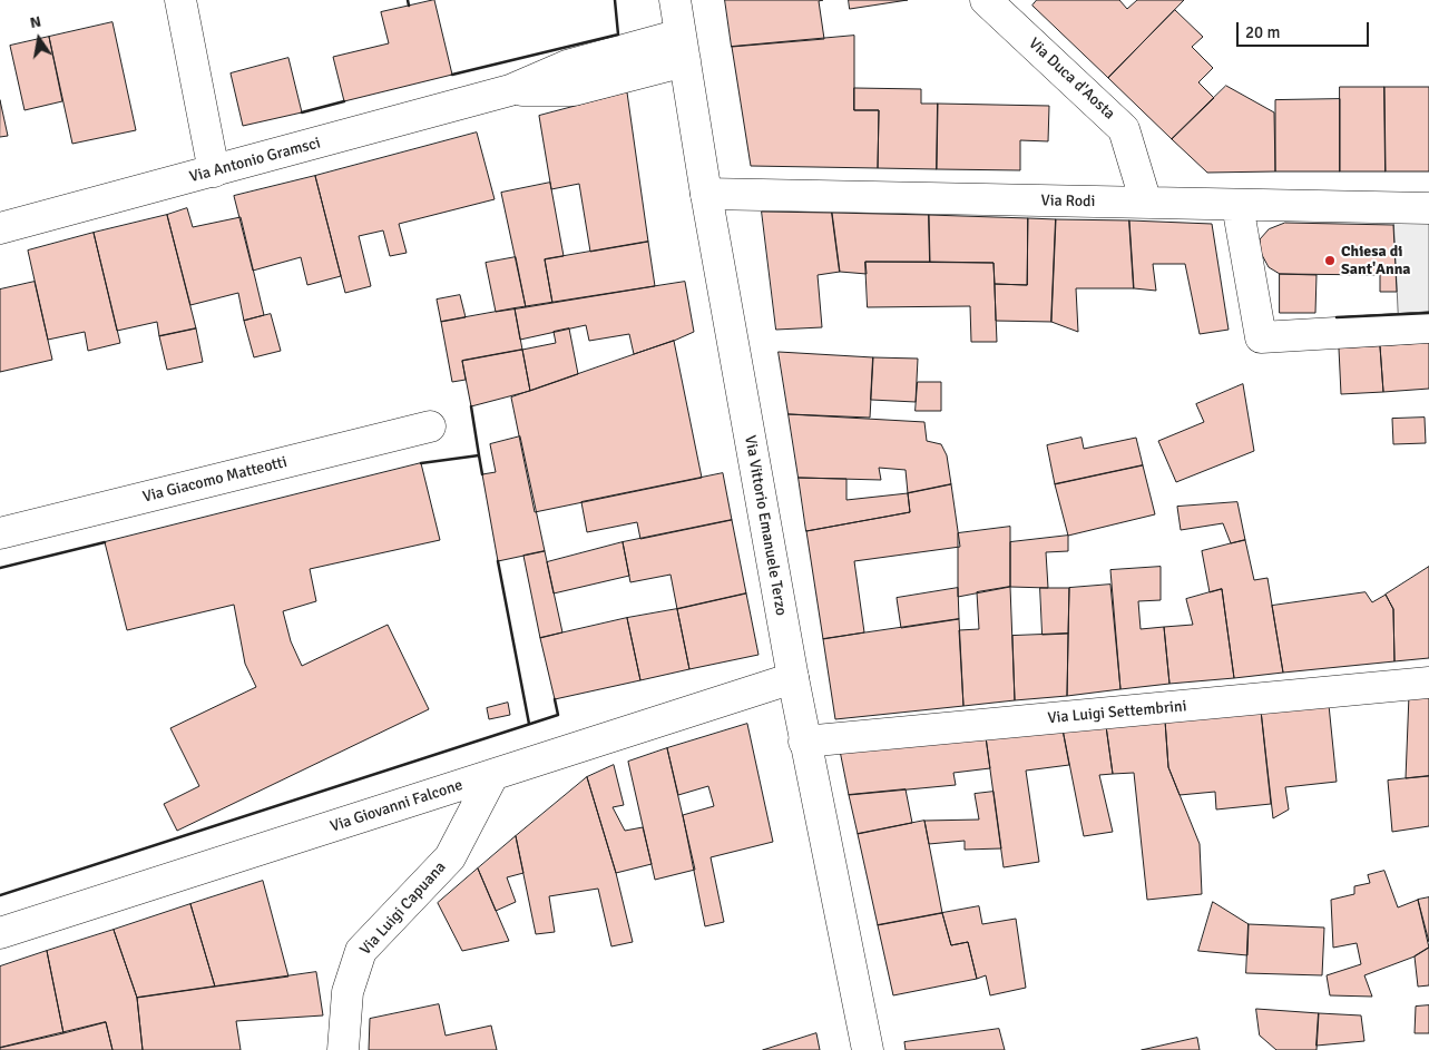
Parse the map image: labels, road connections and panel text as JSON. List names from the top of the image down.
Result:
{
  "streets": {
    "street": [
      "Via Duca d'Aosta",
      "Via Antonio Gramsci",
      "Via Rodi",
      "Via Giacomo Matteotti",
      "Via Vittorio Emanuele Terzo",
      "Via Luigi Settembrini",
      "Via Giovanni Falcone",
      "Via Luigi Capuana"
    ]
  },
  "crossings": [
    ["Via Duca d'Aosta", "Via Rodi"],
    ["Via Antonio Gramsci", "Via Vittorio Emanuele Terzo"],
    ["Via Rodi", "Via Vittorio Emanuele Terzo"],
    ["Via Vittorio Emanuele Terzo", "Via Luigi Settembrini"],
    ["Via Vittorio Emanuele Terzo", "Via Giovanni Falcone"],
    ["Via Giovanni Falcone", "Via Luigi Capuana"]
  ],
  "places": ["Chiesa di Sant'Anna"],
  "scale_bar": "20 m",
  "north": "top"
}
